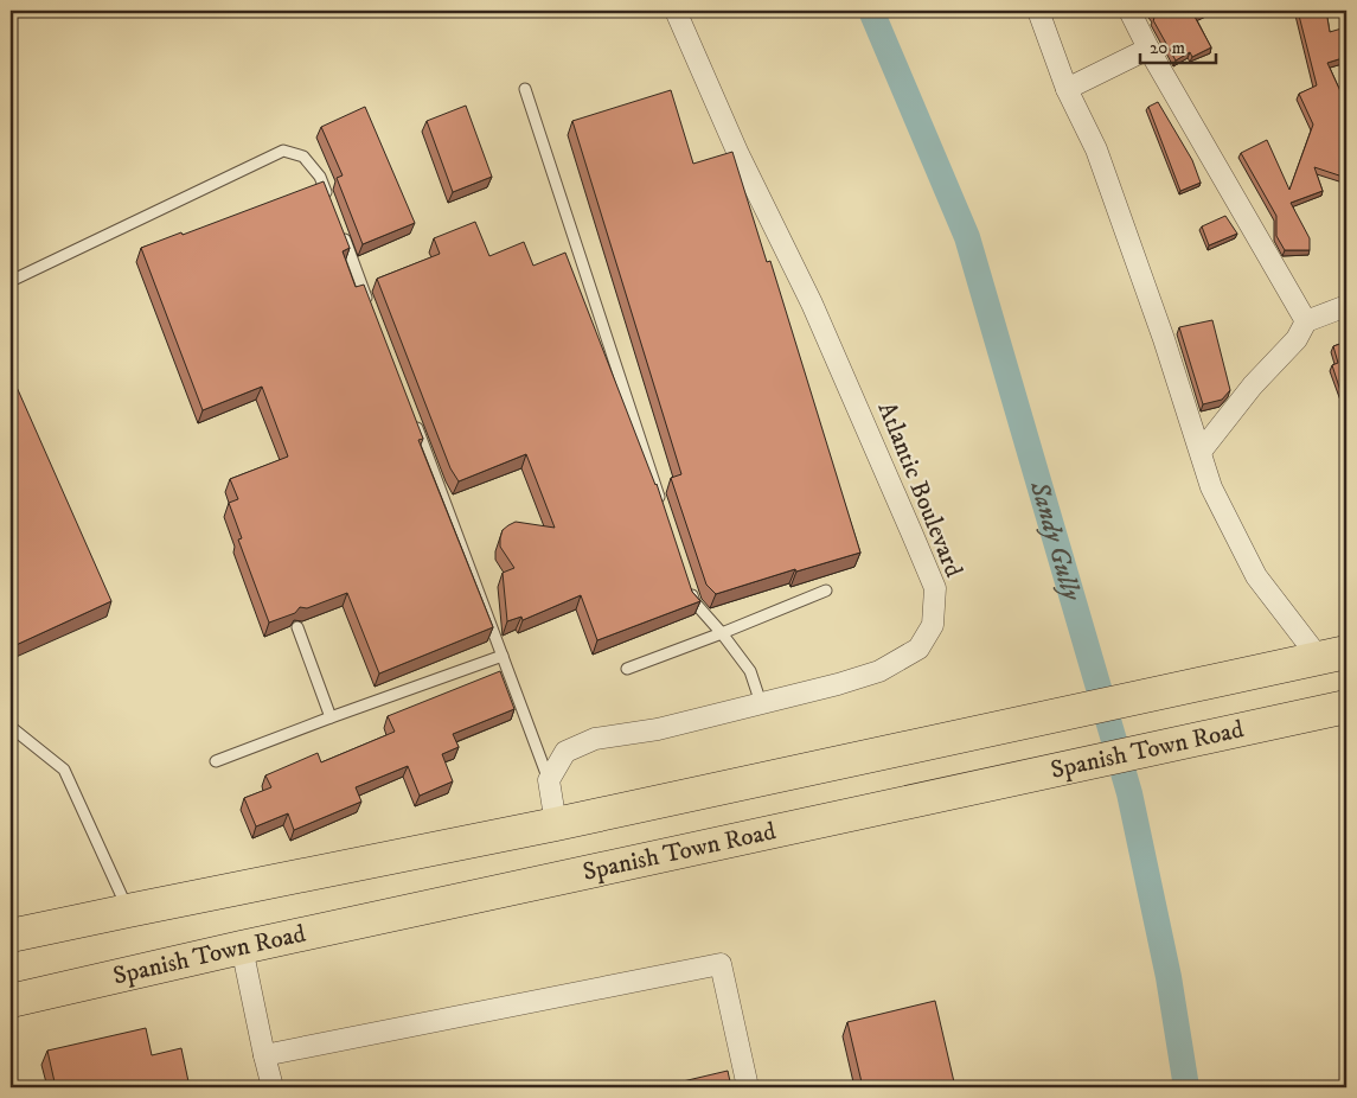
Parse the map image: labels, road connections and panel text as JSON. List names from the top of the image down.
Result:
{
  "streets": {
    "highway": ["Spanish Town Road"],
    "street": ["Atlantic Boulevard"]
  },
  "water": ["Sandy Gully"],
  "scale_bar": "20 m"
}
